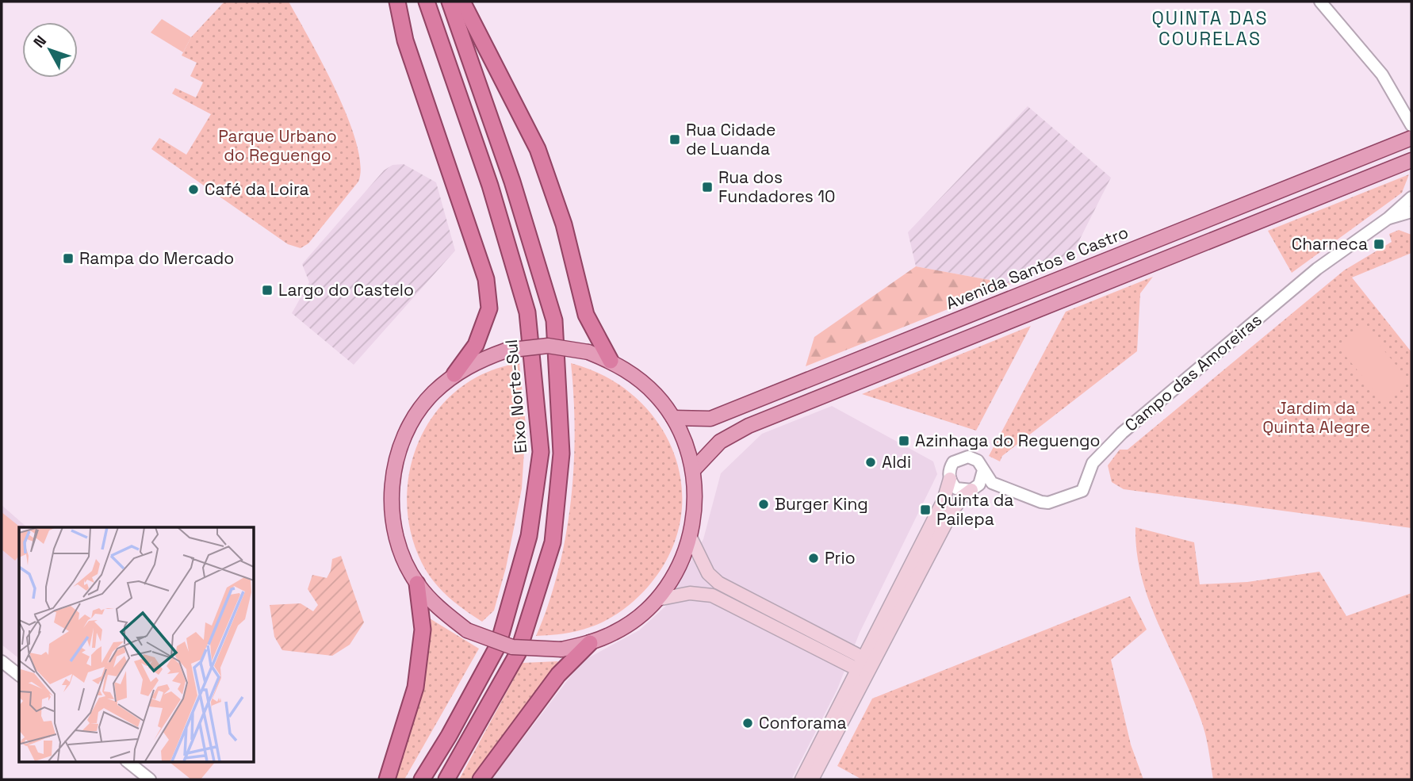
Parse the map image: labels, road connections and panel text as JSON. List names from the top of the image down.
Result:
{
  "streets": {
    "highway": ["Eixo Norte-Sul"],
    "main road": ["Avenida Santos e Castro"],
    "street": ["Campo das Amoreiras"]
  },
  "districts": ["QUINTA DAS COURELAS"],
  "parks": ["Parque Urbano do Reguengo", "Jardim da Quinta Alegre"],
  "places": {
    "transit": [
      "Rua Cidade de Luanda",
      "Rua dos Fundadores 10",
      "Charneca",
      "Rampa do Mercado",
      "Largo do Castelo",
      "Azinhaga do Reguengo",
      "Quinta da Pailepa"
    ],
    "other": [
      "Café da Loira",
      "Aldi",
      "Burger King",
      "Prio",
      "Conforama"
    ]
  },
  "north": "top left"
}
